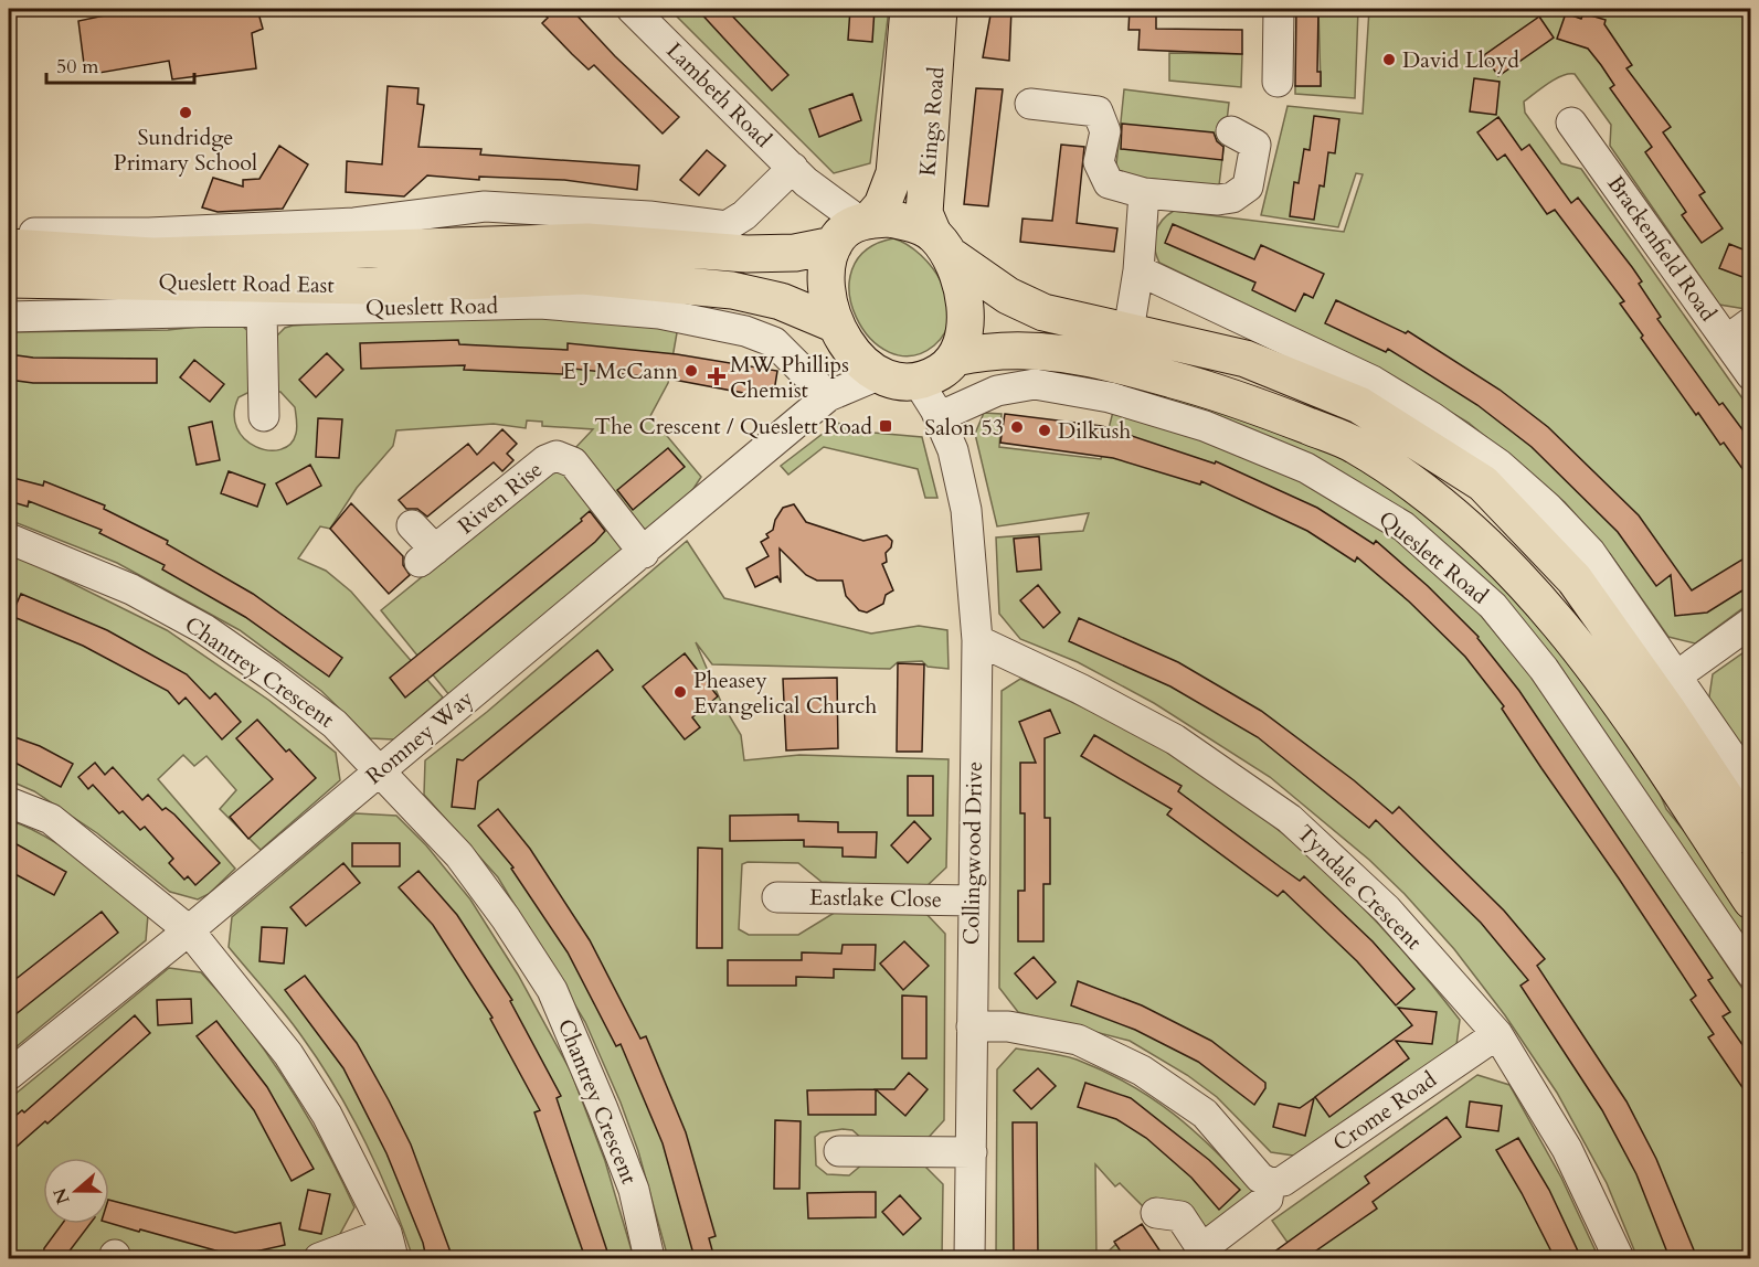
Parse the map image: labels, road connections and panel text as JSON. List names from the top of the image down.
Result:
{
  "streets": {
    "main road": ["Kings Road", "Queslett Road East", "Queslett Road"],
    "street": [
      "Lambeth Road",
      "Brackenfield Road",
      "Riven Rise",
      "Chantrey Crescent",
      "Romney Way",
      "Collingwood Drive",
      "Tyndale Crescent",
      "Eastlake Close",
      "Crome Road"
    ]
  },
  "crossings": [
    ["Lambeth Road", "Kings Road"],
    ["Lambeth Road", "Queslett Road East"],
    ["Lambeth Road", "Queslett Road"],
    ["Lambeth Road", "Romney Way"],
    ["Lambeth Road", "Collingwood Drive"],
    ["Kings Road", "Queslett Road East"],
    ["Kings Road", "Queslett Road"],
    ["Kings Road", "Romney Way"],
    ["Kings Road", "Collingwood Drive"],
    ["Queslett Road East", "Queslett Road"],
    ["Queslett Road East", "Romney Way"],
    ["Queslett Road East", "Collingwood Drive"],
    ["Queslett Road", "Romney Way"],
    ["Queslett Road", "Collingwood Drive"],
    ["Riven Rise", "Romney Way"],
    ["Chantrey Crescent", "Romney Way"],
    ["Romney Way", "Collingwood Drive"],
    ["Collingwood Drive", "Tyndale Crescent"],
    ["Collingwood Drive", "Eastlake Close"],
    ["Tyndale Crescent", "Crome Road"]
  ],
  "places": {
    "other": [
      "David Lloyd",
      "Sundridge Primary School",
      "E J McCann",
      "Salon 53",
      "Dilkush",
      "Pheasey Evangelical Church"
    ],
    "health": ["MW Phillips Chemist"],
    "transit": ["The Crescent / Queslett Road"]
  },
  "scale_bar": "50 m",
  "north": "left"
}
